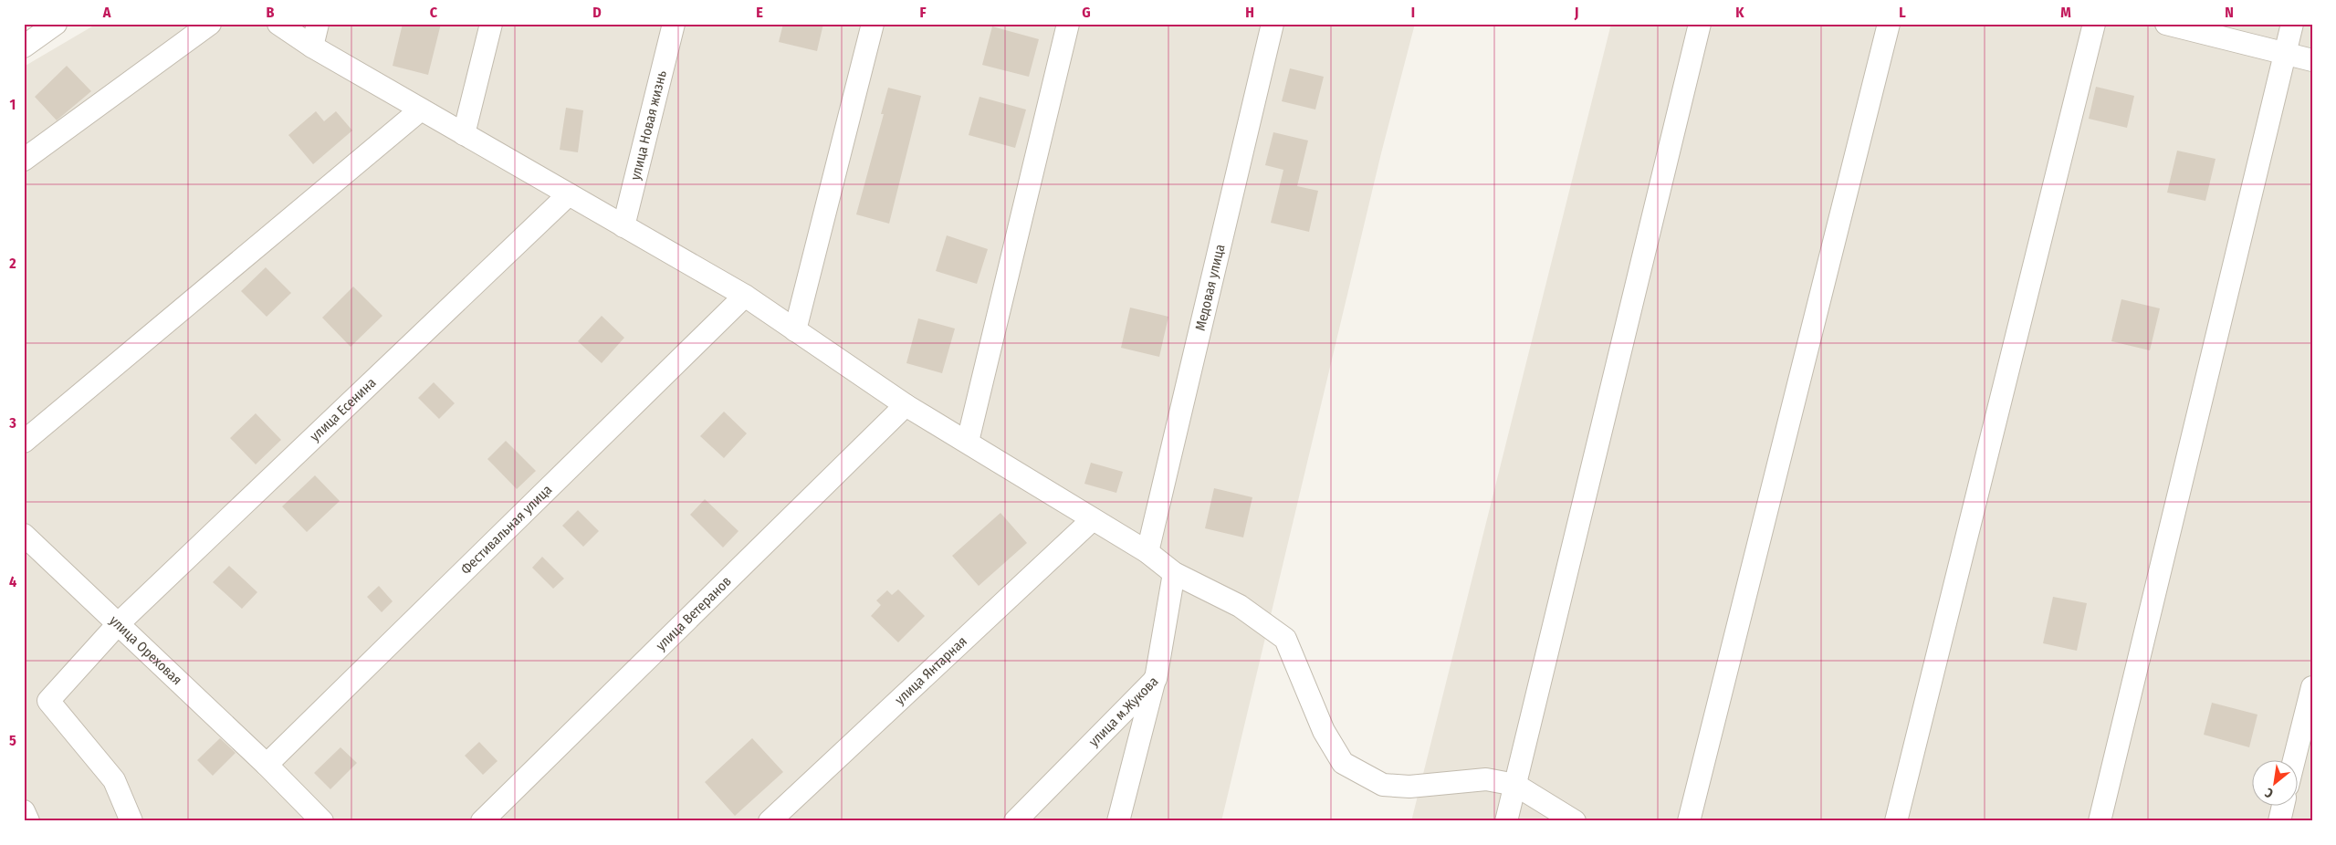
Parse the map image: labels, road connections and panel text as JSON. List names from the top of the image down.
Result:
{
  "streets": {
    "street": [
      "улица Новая жизнь",
      "Медовая улица",
      "улица Есенина",
      "Фестивальная улица",
      "улица Ветеранов",
      "улица Ореховая",
      "улица Янтарная",
      "улица м.Жукова"
    ]
  },
  "crossings": [
    ["улица Есенина", "улица Ореховая"],
    ["Фестивальная улица", "улица Ореховая"]
  ],
  "north": "bottom left",
  "grid": {
    "columns": [
      "A",
      "B",
      "C",
      "D",
      "E",
      "F",
      "G",
      "H",
      "I",
      "J",
      "K",
      "L",
      "M",
      "N"
    ],
    "rows": [
      "1",
      "2",
      "3",
      "4",
      "5"
    ]
  }
}
